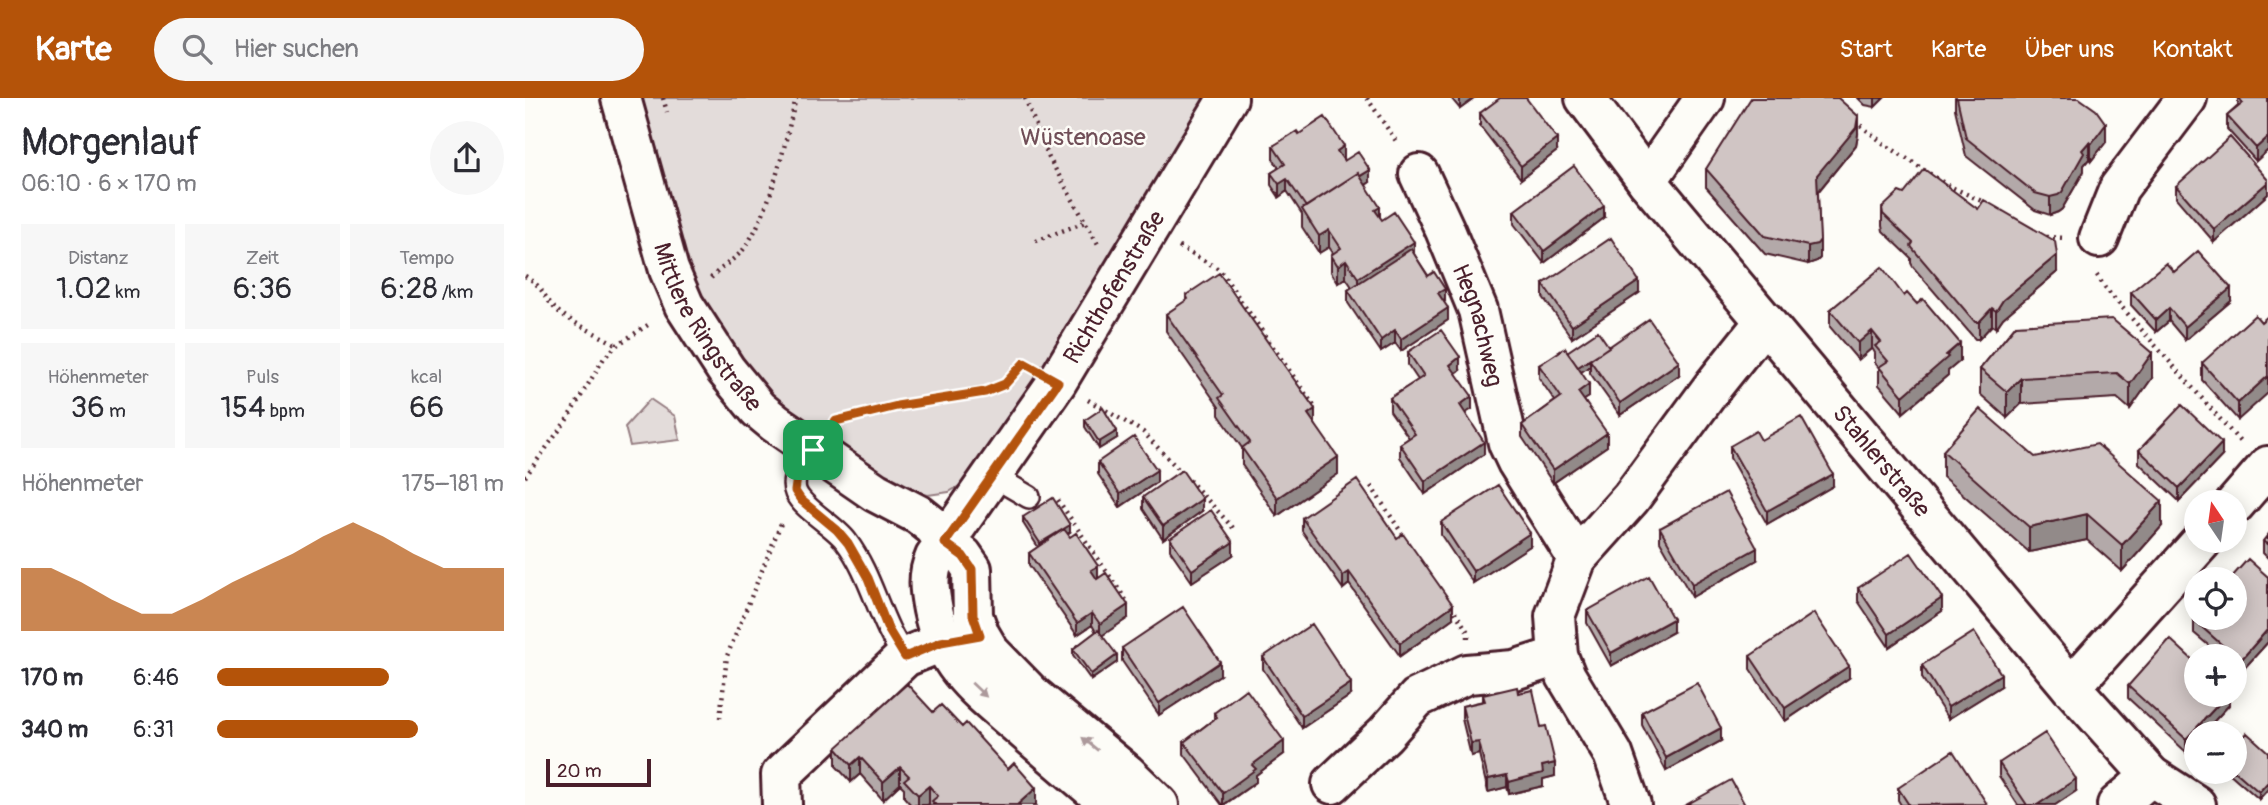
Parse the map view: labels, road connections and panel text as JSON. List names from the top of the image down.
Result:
{
  "streets": {
    "street": [
      "Richthofenstraße",
      "Mittlere Ringstraße",
      "Hegnachweg",
      "Stahlerstraße"
    ]
  },
  "crossings": [
    ["Richthofenstraße", "Mittlere Ringstraße"]
  ],
  "parks": ["Wüstenoase"],
  "scale_bar": "20 m",
  "north": "top",
  "page": {
    "header": "Karte",
    "search": "Hier suchen",
    "nav": [
      "Start",
      "Karte",
      "Über uns",
      "Kontakt"
    ],
    "heading": ["Morgenlauf", "06:10 · 6 × 170 m"],
    "stats": [
      ["Distanz", "1.02 km"],
      ["Zeit", "6:36"],
      ["Tempo", "6:28 /km"],
      ["Höhenmeter", "36 m"],
      ["Puls", "154 bpm"],
      ["kcal", "66"]
    ],
    "chart": ["Höhenmeter", "175–181 m"],
    "map_buttons": ["+", "−"],
    "list": [
      {
        "name": "170 m",
        "note": "6:46"
      },
      {
        "name": "340 m",
        "note": "6:31"
      }
    ],
    "scale": "20 m"
  }
}
